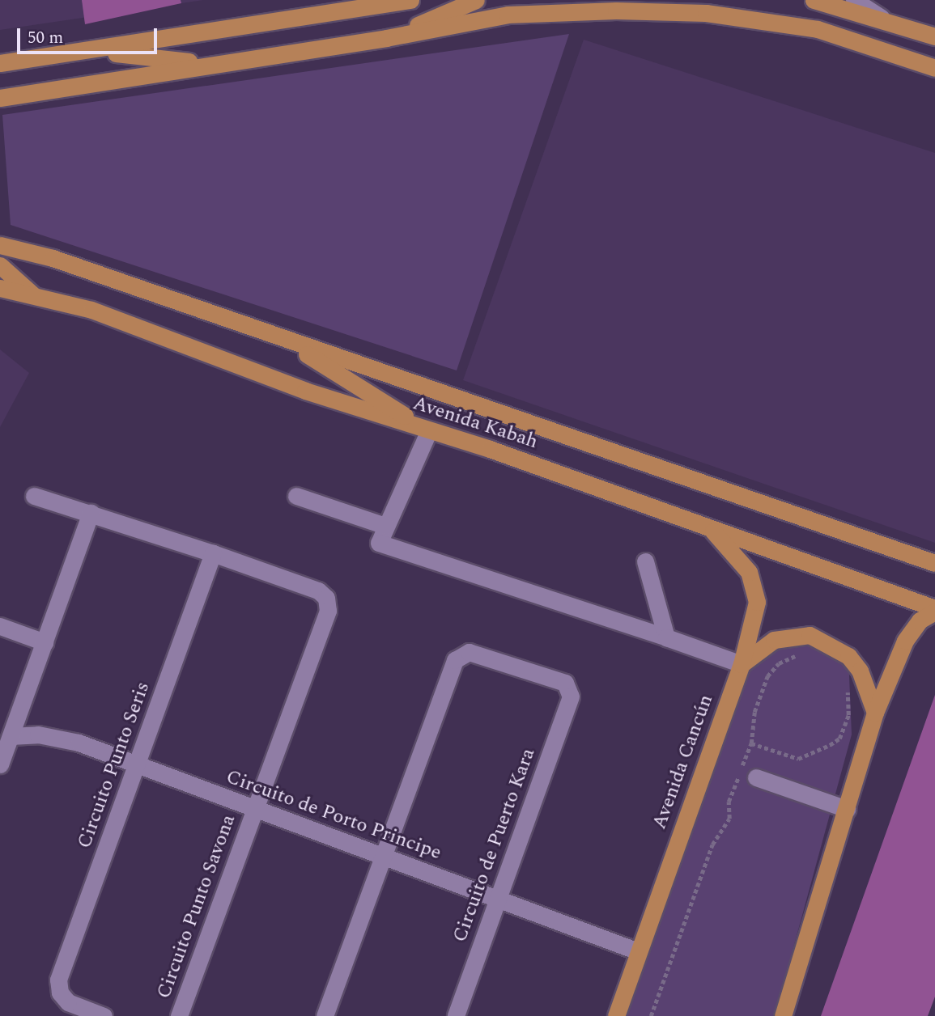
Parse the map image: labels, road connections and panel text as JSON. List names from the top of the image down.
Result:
{
  "streets": {
    "main road": ["Avenida Kabah", "Avenida Cancún"],
    "street": [
      "Circuito Punto Seris",
      "Circuito de Porto Principe",
      "Circuito de Puerto Kara",
      "Circuito Punto Savona"
    ]
  },
  "crossings": [
    ["Avenida Kabah", "Avenida Cancún"],
    ["Avenida Cancún", "Circuito de Porto Principe"],
    ["Circuito Punto Seris", "Circuito de Porto Principe"],
    ["Circuito Punto Seris", "Circuito Punto Savona"],
    ["Circuito de Porto Principe", "Circuito de Puerto Kara"],
    ["Circuito de Porto Principe", "Circuito Punto Savona"]
  ],
  "scale_bar": "50 m"
}
